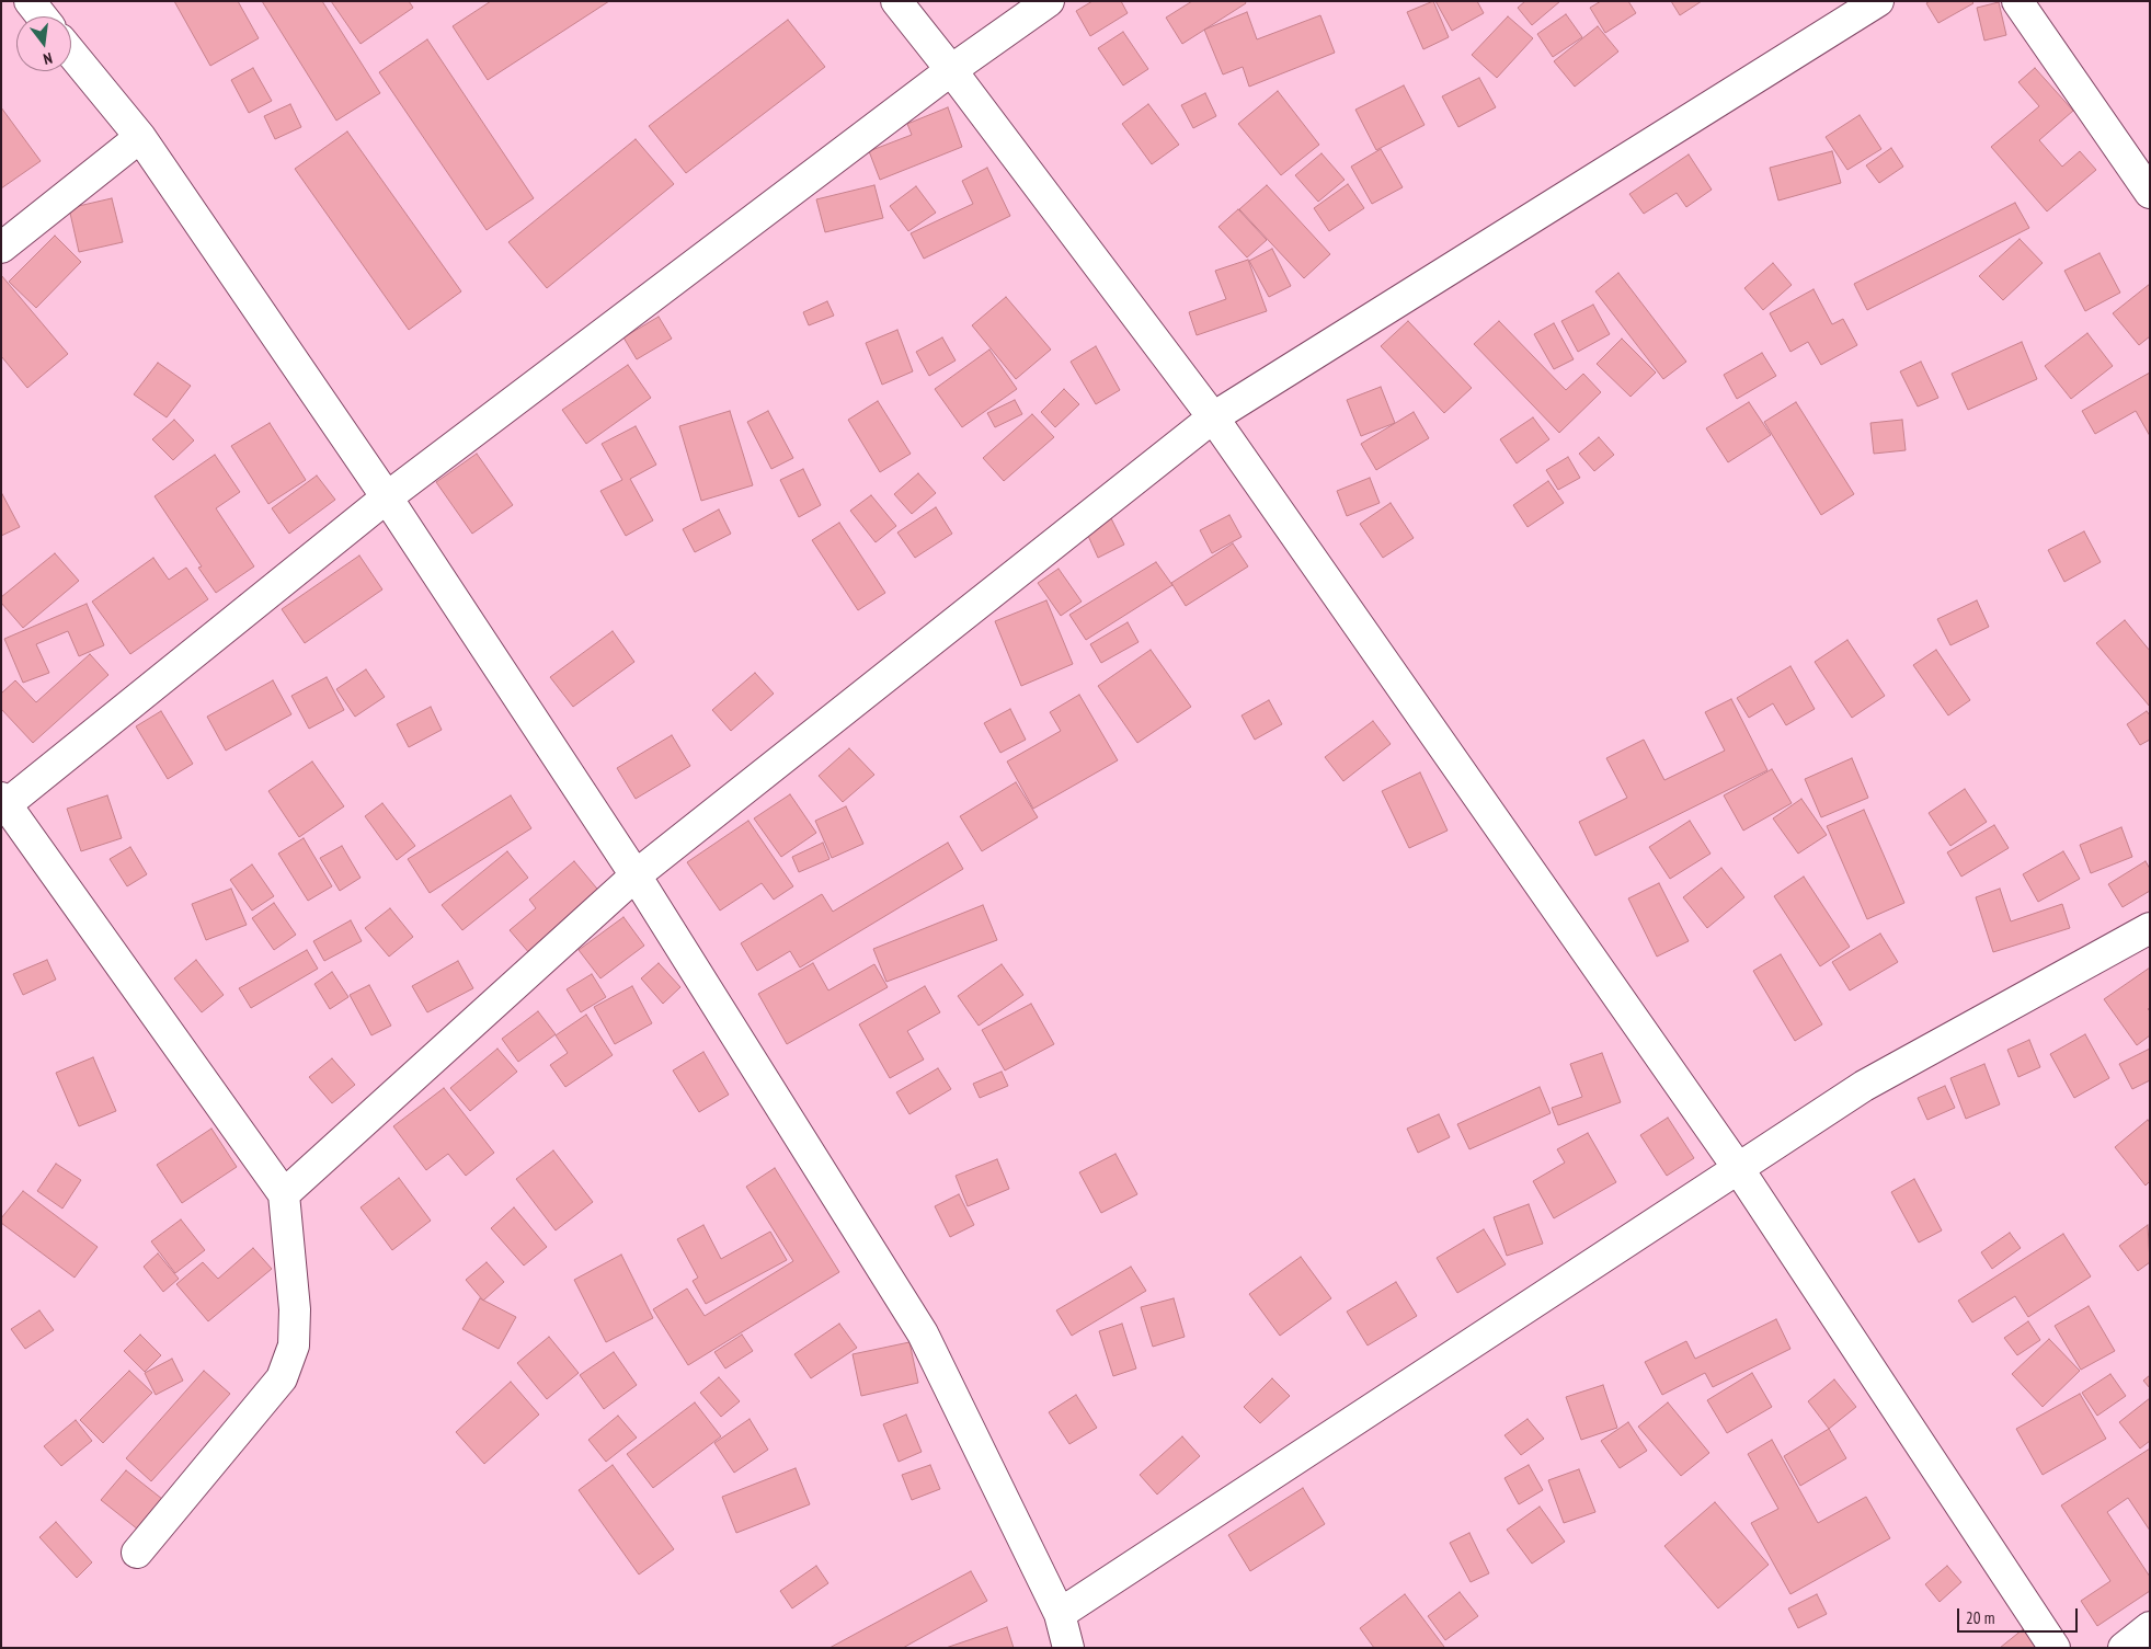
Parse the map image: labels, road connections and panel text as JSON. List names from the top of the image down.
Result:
{
  "scale_bar": "20 m",
  "north": "bottom"
}
